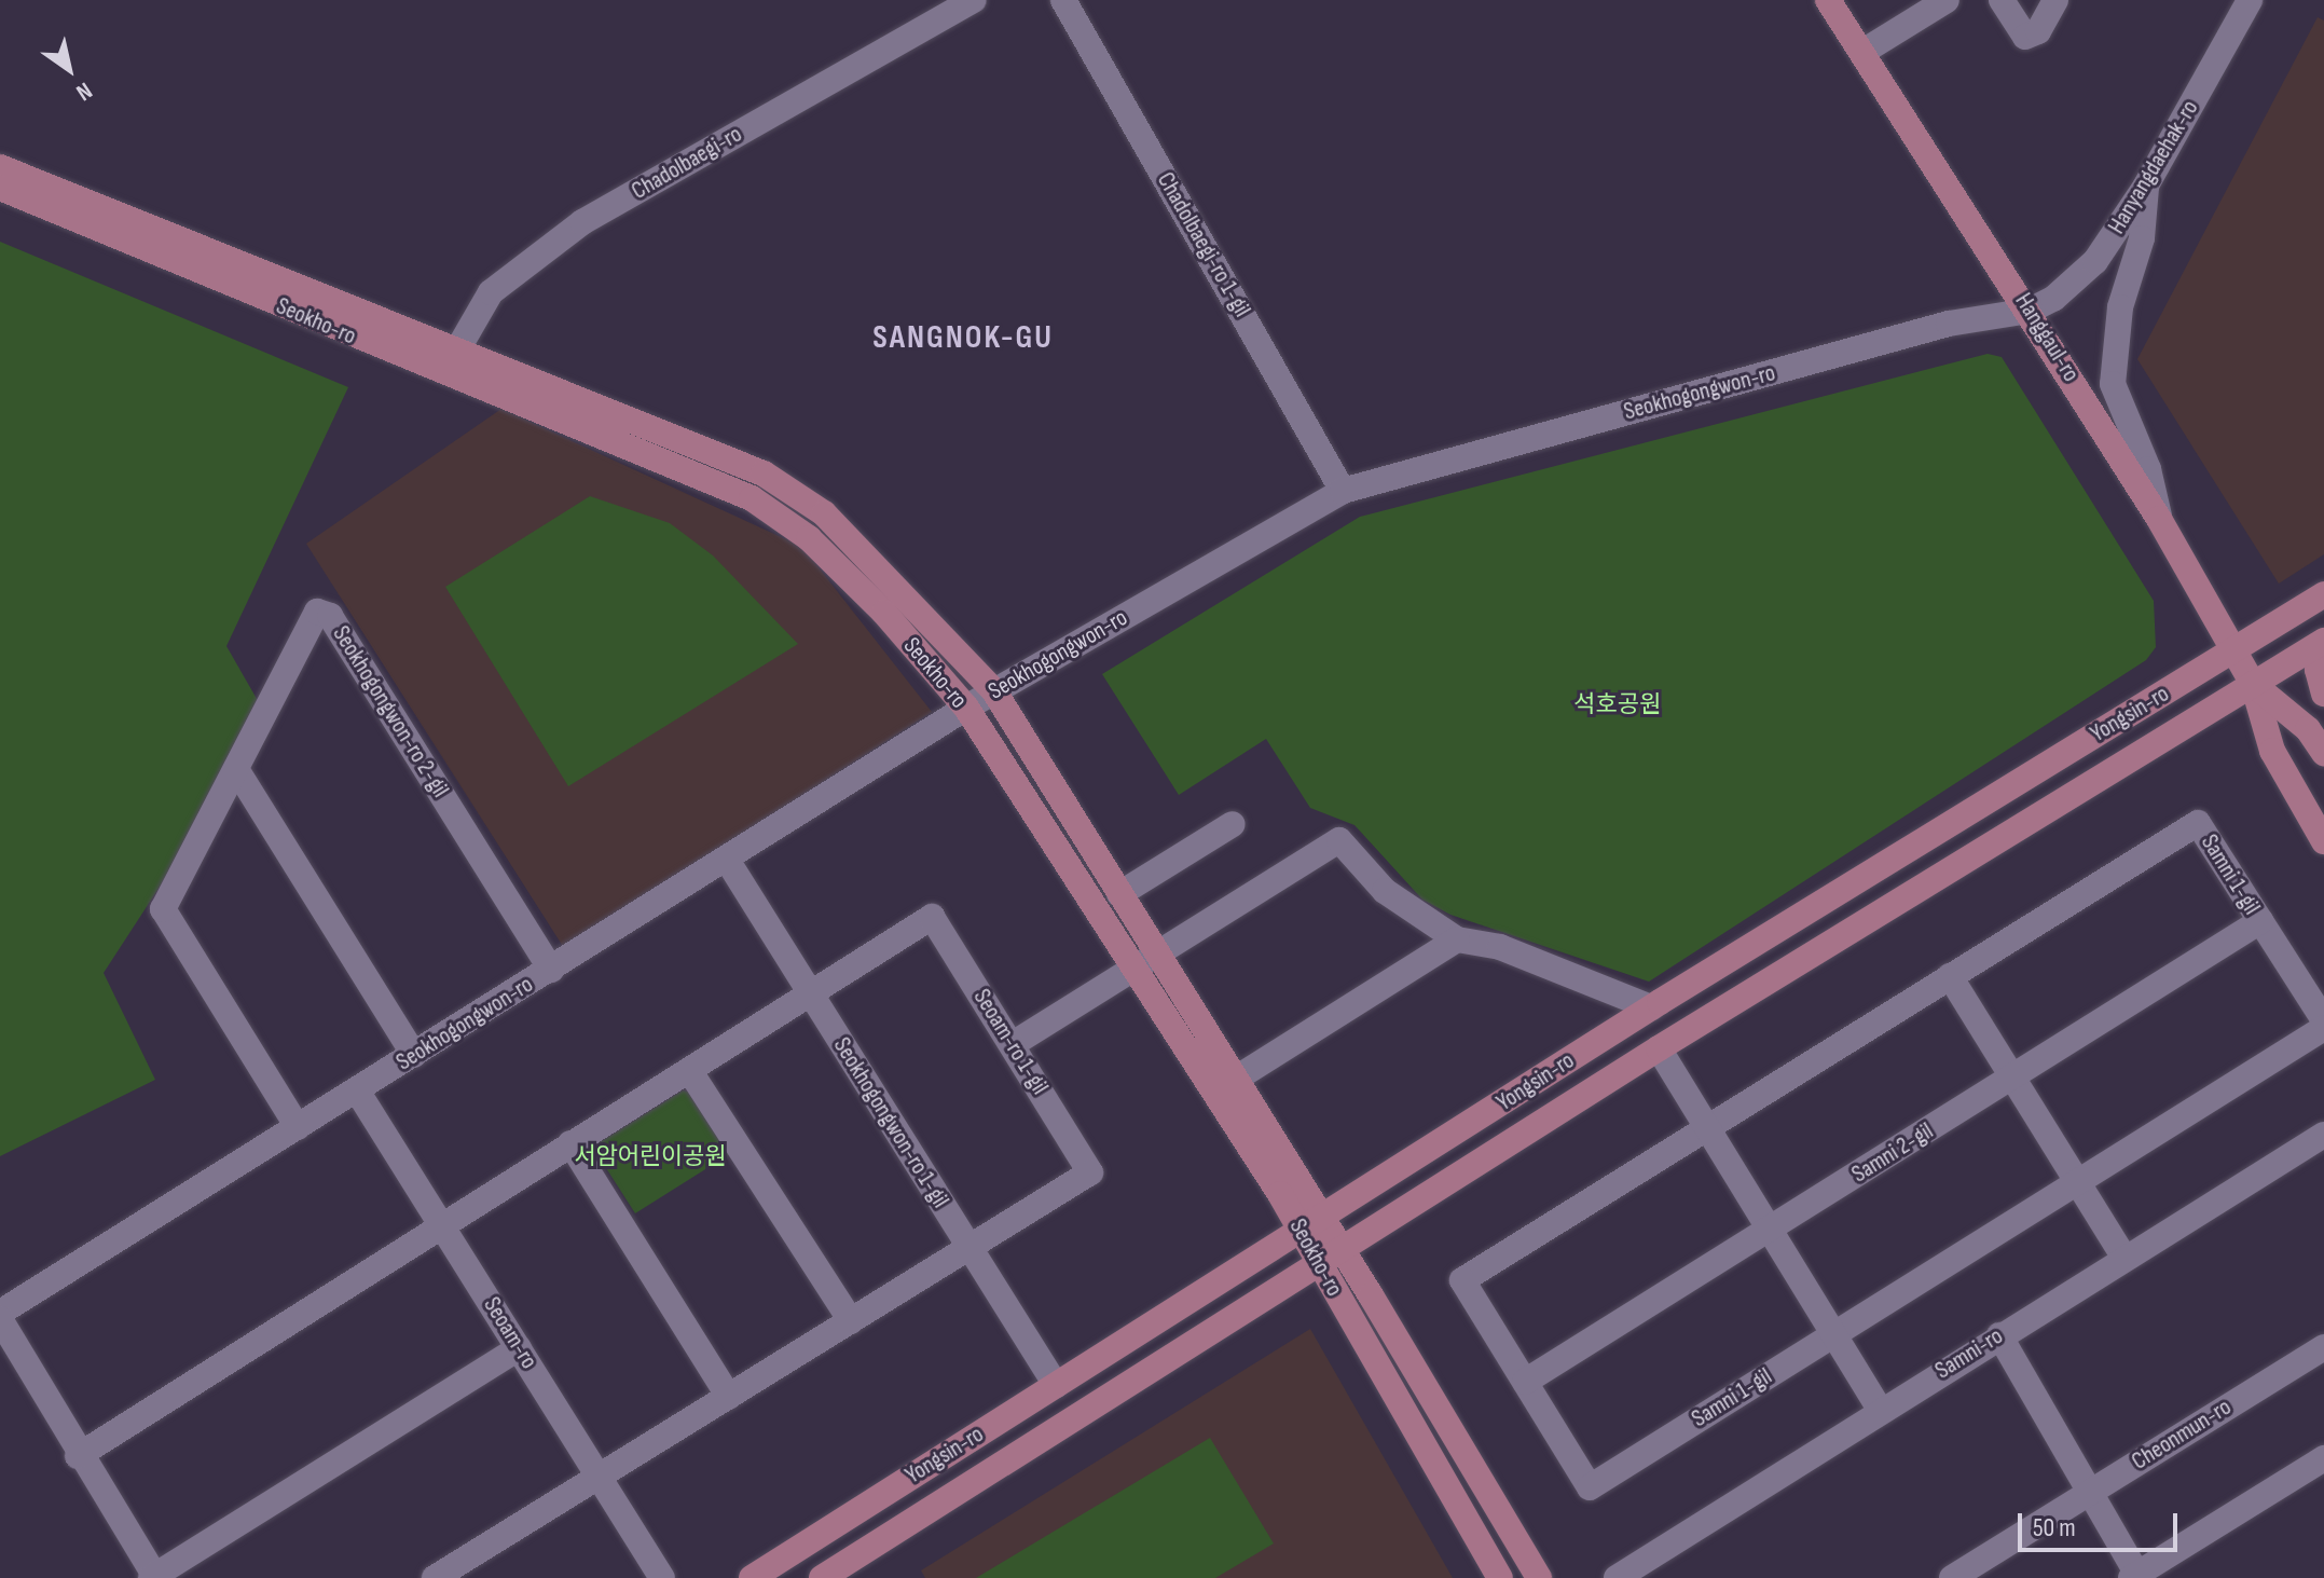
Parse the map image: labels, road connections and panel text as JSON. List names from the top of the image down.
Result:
{
  "streets": {
    "main road": ["Seokho-ro", "Hanggaul-ro", "Yongsin-ro"],
    "street": [
      "Chadolbaegi-ro",
      "Hanyangdaehak-ro",
      "Chadolbaegi-ro 1-gil",
      "Seokhogongwon-ro",
      "Seokhogongwon-ro 2-gil",
      "Samni 1-gil",
      "Seoam-ro 1-gil",
      "Seokhogongwon-ro 1-gil",
      "Samni 2-gil",
      "Seoam-ro",
      "Samni-ro",
      "Cheonmun-ro"
    ]
  },
  "crossings": [
    ["Chadolbaegi-ro", "Seokho-ro"],
    ["Hanyangdaehak-ro", "Hanggaul-ro"],
    ["Hanyangdaehak-ro", "Seokhogongwon-ro"],
    ["Chadolbaegi-ro 1-gil", "Seokhogongwon-ro"],
    ["Seokho-ro", "Seokhogongwon-ro"],
    ["Seokho-ro", "Yongsin-ro"],
    ["Hanggaul-ro", "Seokhogongwon-ro"],
    ["Hanggaul-ro", "Yongsin-ro"],
    ["Seokhogongwon-ro", "Seokhogongwon-ro 2-gil"],
    ["Seokhogongwon-ro", "Seokhogongwon-ro 1-gil"],
    ["Seokhogongwon-ro", "Seoam-ro"],
    ["Yongsin-ro", "Seokhogongwon-ro 1-gil"],
    ["Samni 1-gil", "Samni 2-gil"],
    ["Seoam-ro 1-gil", "Seokhogongwon-ro 1-gil"],
    ["Seoam-ro 1-gil", "Seoam-ro"]
  ],
  "districts": ["SANGNOK-GU"],
  "parks": ["석호공원", "서암어린이공원"],
  "scale_bar": "50 m",
  "north": "bottom right"
}
